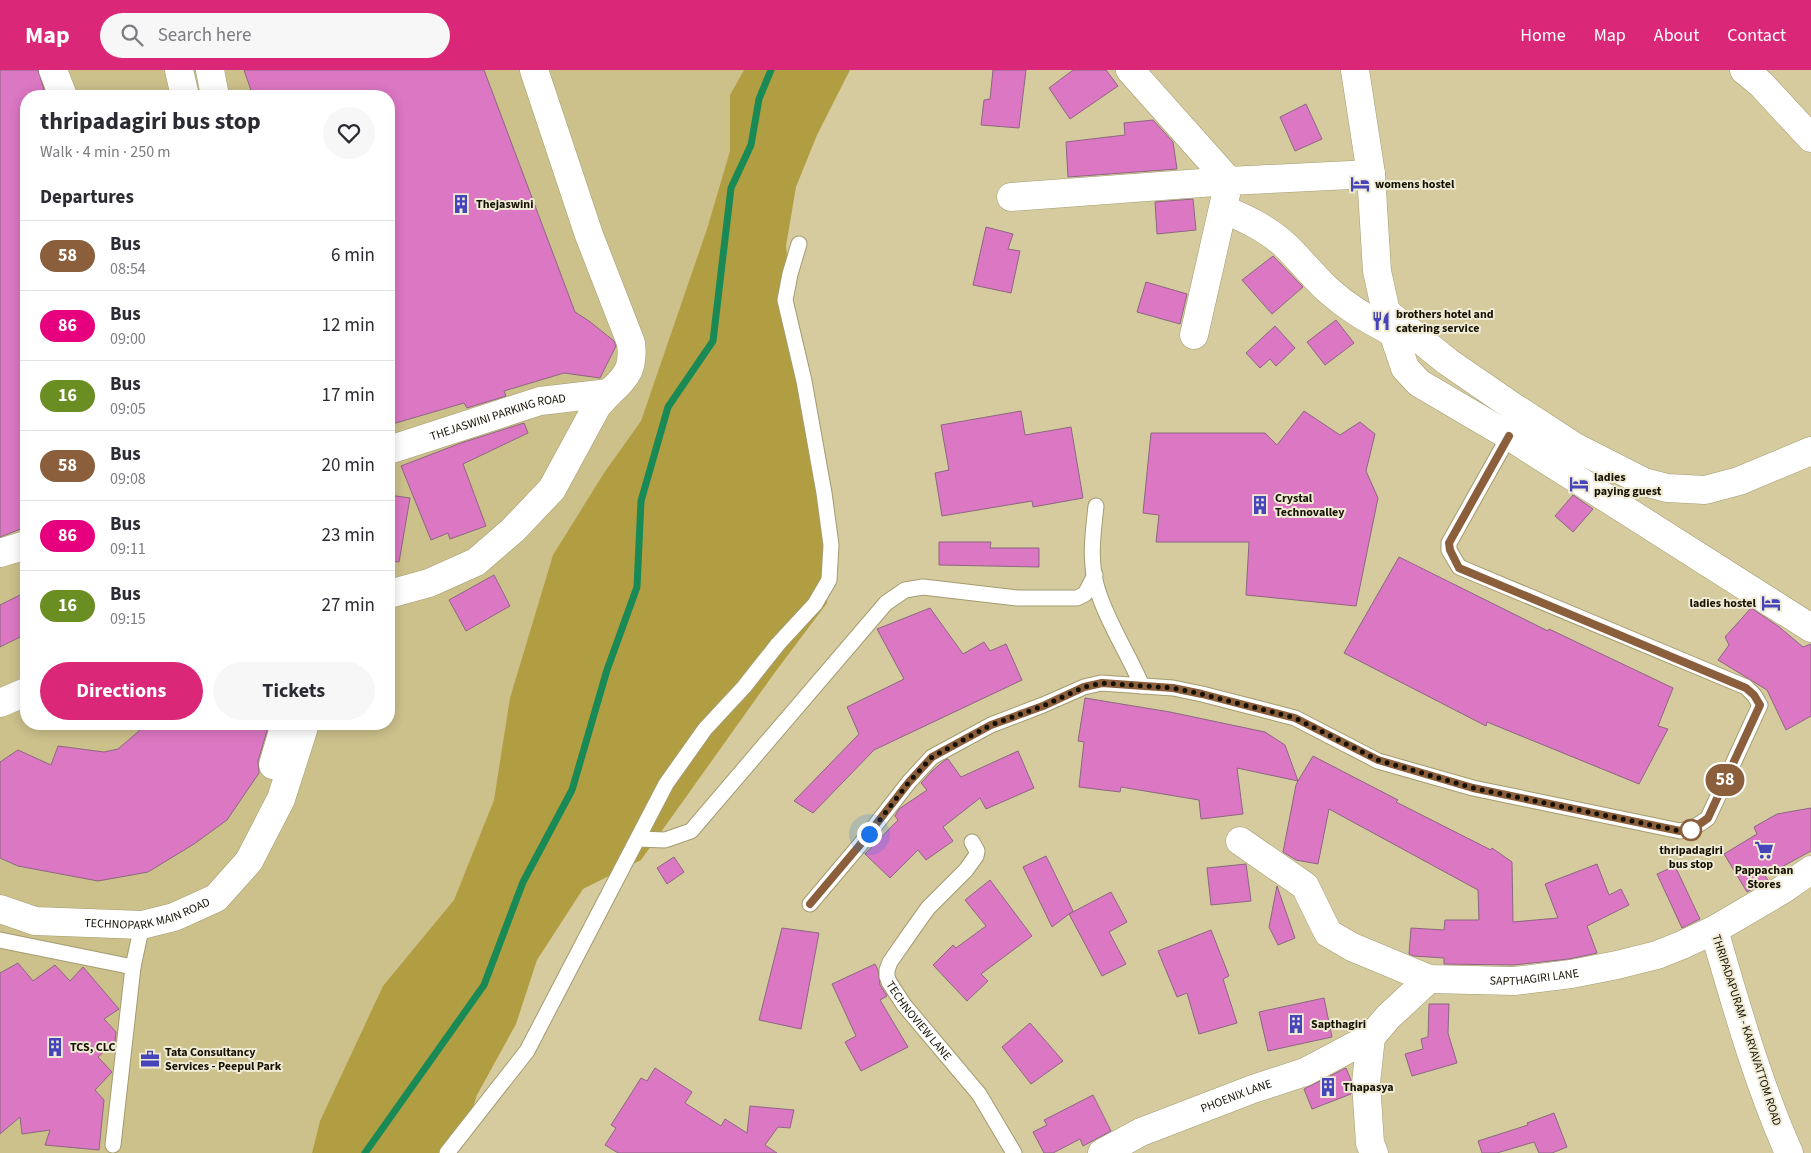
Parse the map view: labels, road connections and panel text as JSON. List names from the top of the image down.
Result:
{
  "streets": {
    "street": [
      "THEJASWINI PARKING ROAD",
      "TECHNOPARK MAIN ROAD",
      "SAPTHAGIRI LANE",
      "THRIPADAPURAM - KARYAVATTOM ROAD",
      "PHOENIX LANE"
    ],
    "lane": ["TECHNOVIEW LANE"]
  },
  "crossings": [
    ["SAPTHAGIRI LANE", "THRIPADAPURAM - KARYAVATTOM ROAD"]
  ],
  "places": {
    "hotel": ["womens hostel", "ladies paying guest", "ladies hostel"],
    "building": [
      "Thejaswini",
      "Crystal Technovalley",
      "Sapthagiri",
      "TCS, CLC",
      "Thapasya"
    ],
    "restaurant": ["brothers hotel and catering service"],
    "other": ["thripadagiri bus stop"],
    "supermarket": ["Pappachan Stores"],
    "office": ["Tata Consultancy Services - Peepul Park"]
  },
  "lines": ["bus line 58"],
  "page": {
    "header": "Map",
    "search": "Search here",
    "nav": [
      "Home",
      "Map",
      "About",
      "Contact"
    ],
    "on_map": "58",
    "heading": [
      ["thripadagiri bus stop", "Walk · 4 min · 250 m"],
      "Departures"
    ],
    "list": [
      {
        "mark": "58",
        "name": "Bus",
        "note": "08:54",
        "value": "6 min"
      },
      {
        "mark": "86",
        "name": "Bus",
        "note": "09:00",
        "value": "12 min"
      },
      {
        "mark": "16",
        "name": "Bus",
        "note": "09:05",
        "value": "17 min"
      },
      {
        "mark": "58",
        "name": "Bus",
        "note": "09:08",
        "value": "20 min"
      },
      {
        "mark": "86",
        "name": "Bus",
        "note": "09:11",
        "value": "23 min"
      },
      {
        "mark": "16",
        "name": "Bus",
        "note": "09:15",
        "value": "27 min"
      }
    ],
    "buttons": ["Directions", "Tickets"]
  }
}
